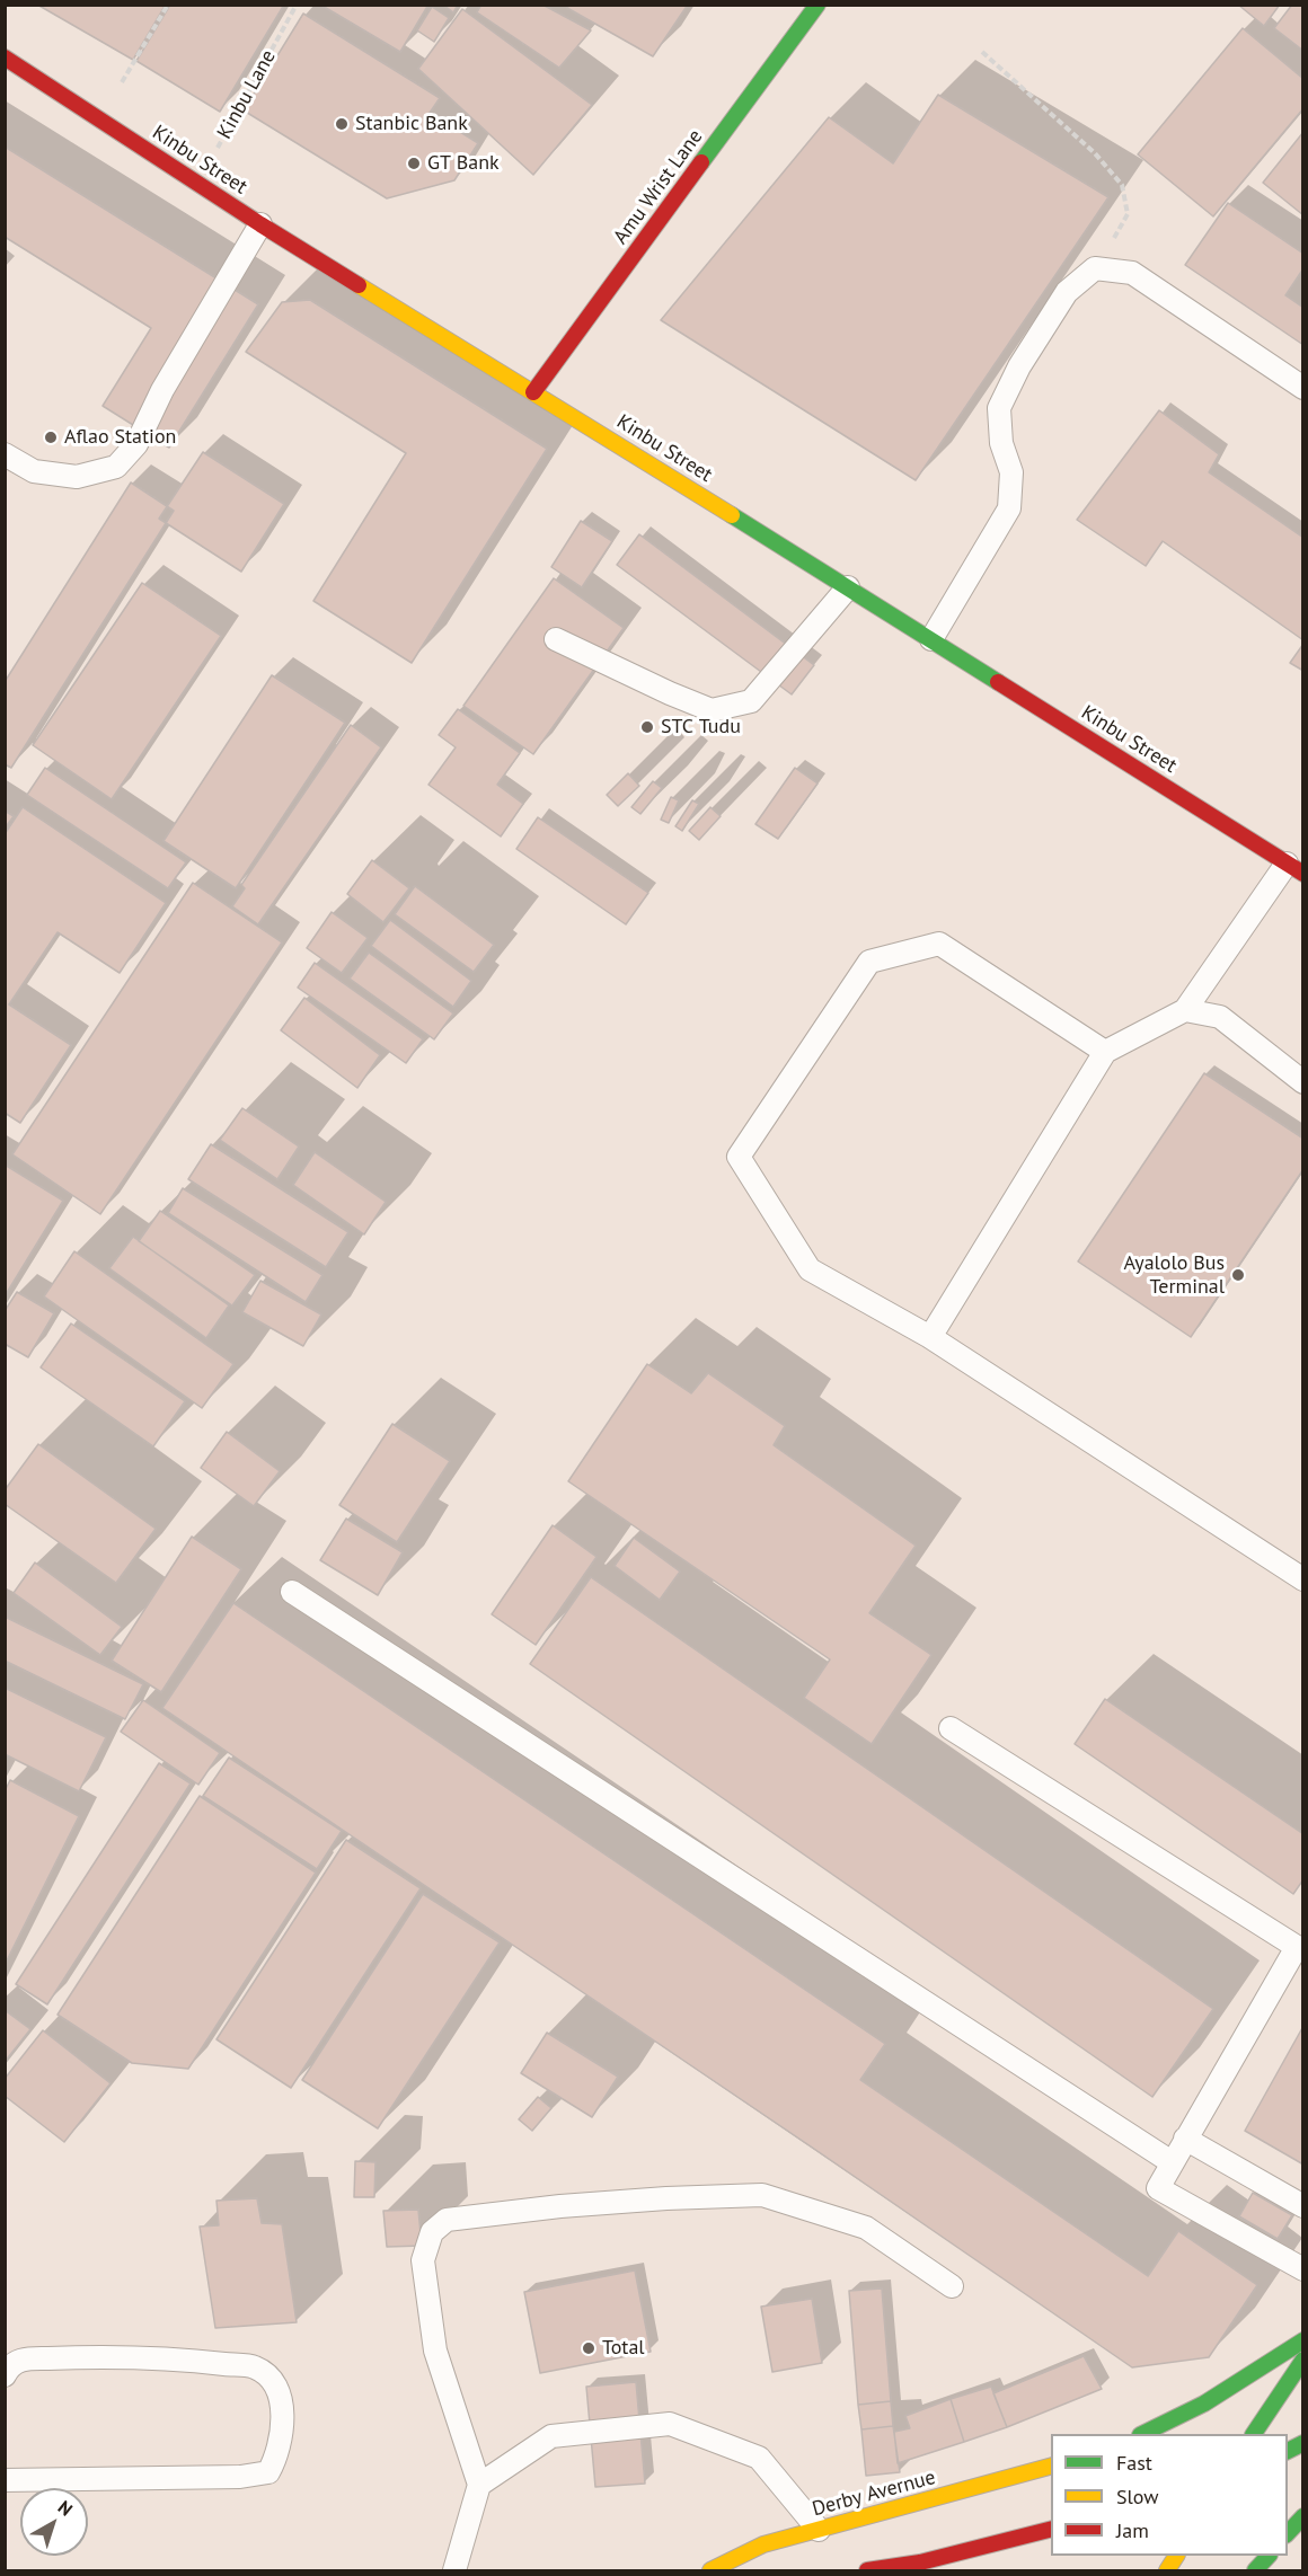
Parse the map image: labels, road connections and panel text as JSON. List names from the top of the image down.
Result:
{
  "streets": {
    "street": ["Kinbu Street", "Amu Wrist Lane", "Derby Avernue"],
    "path": ["Kinbu Lane"]
  },
  "crossings": [
    ["Kinbu Lane", "Kinbu Street"],
    ["Kinbu Street", "Amu Wrist Lane"]
  ],
  "places": [
    "Stanbic Bank",
    "GT Bank",
    "Aflao Station",
    "STC Tudu",
    "Ayalolo Bus Terminal",
    "Total"
  ],
  "legend": ["Fast", "Slow", "Jam"],
  "north": "top right"
}
